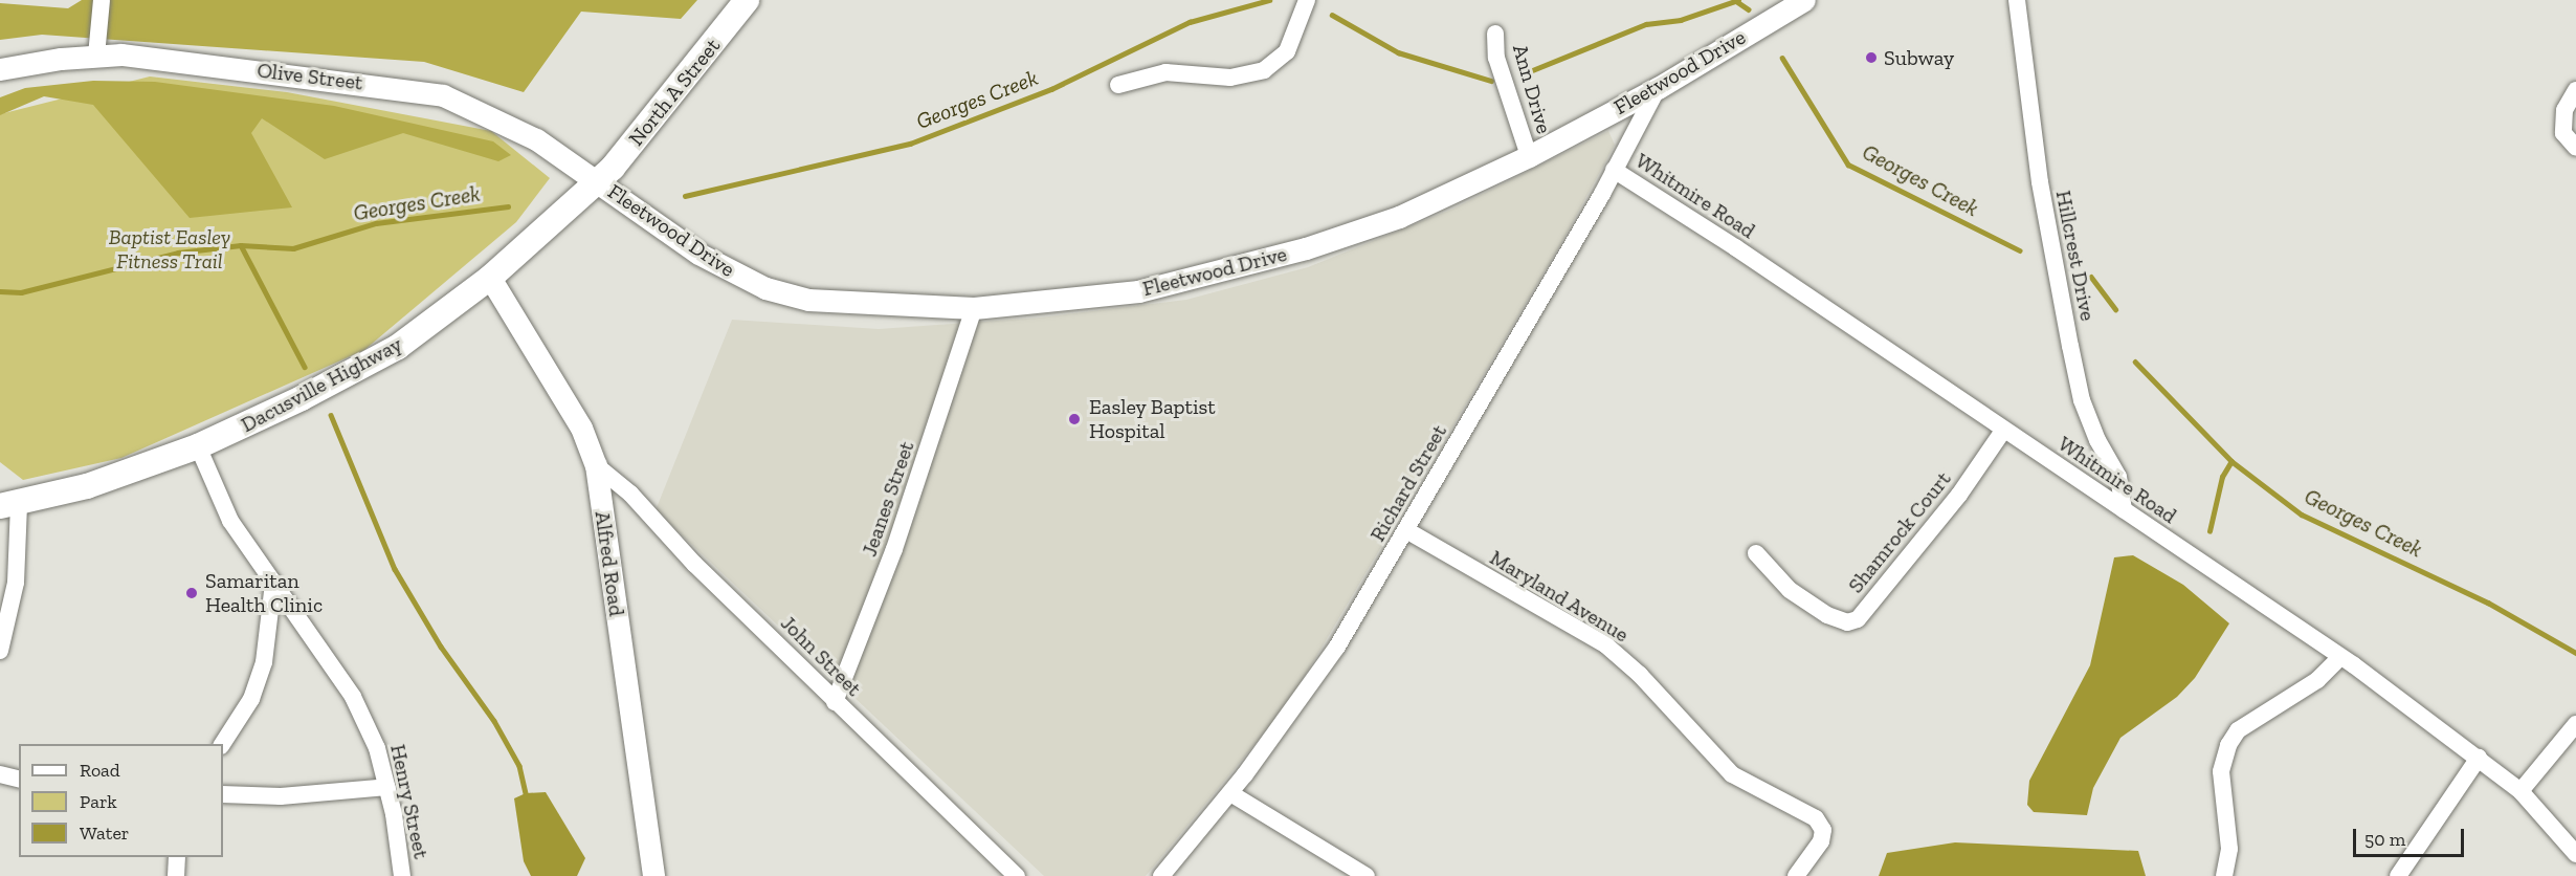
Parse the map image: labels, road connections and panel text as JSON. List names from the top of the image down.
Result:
{
  "streets": {
    "main road": ["North A Street", "Dacusville Highway"],
    "street": [
      "Fleetwood Drive",
      "Olive Street",
      "Ann Drive",
      "Whitmire Road",
      "Hillcrest Drive",
      "Richard Street",
      "Jeanes Street",
      "Shamrock Court",
      "Alfred Road",
      "Maryland Avenue",
      "John Street",
      "Henry Street"
    ]
  },
  "crossings": [
    ["Fleetwood Drive", "Olive Street"],
    ["Fleetwood Drive", "Ann Drive"],
    ["Fleetwood Drive", "North A Street"],
    ["Fleetwood Drive", "Dacusville Highway"],
    ["Fleetwood Drive", "Richard Street"],
    ["Fleetwood Drive", "Jeanes Street"],
    ["Olive Street", "North A Street"],
    ["Olive Street", "Dacusville Highway"],
    ["North A Street", "Dacusville Highway"],
    ["Whitmire Road", "Hillcrest Drive"],
    ["Whitmire Road", "Richard Street"],
    ["Whitmire Road", "Shamrock Court"],
    ["Dacusville Highway", "Alfred Road"],
    ["Dacusville Highway", "Henry Street"],
    ["Richard Street", "Maryland Avenue"],
    ["Jeanes Street", "John Street"],
    ["Alfred Road", "John Street"]
  ],
  "water": ["Georges Creek"],
  "parks": ["Baptist Easley Fitness Trail"],
  "places": ["Subway", "Easley Baptist Hospital", "Samaritan Health Clinic"],
  "legend": ["Road", "Park", "Water"],
  "scale_bar": "50 m"
}
